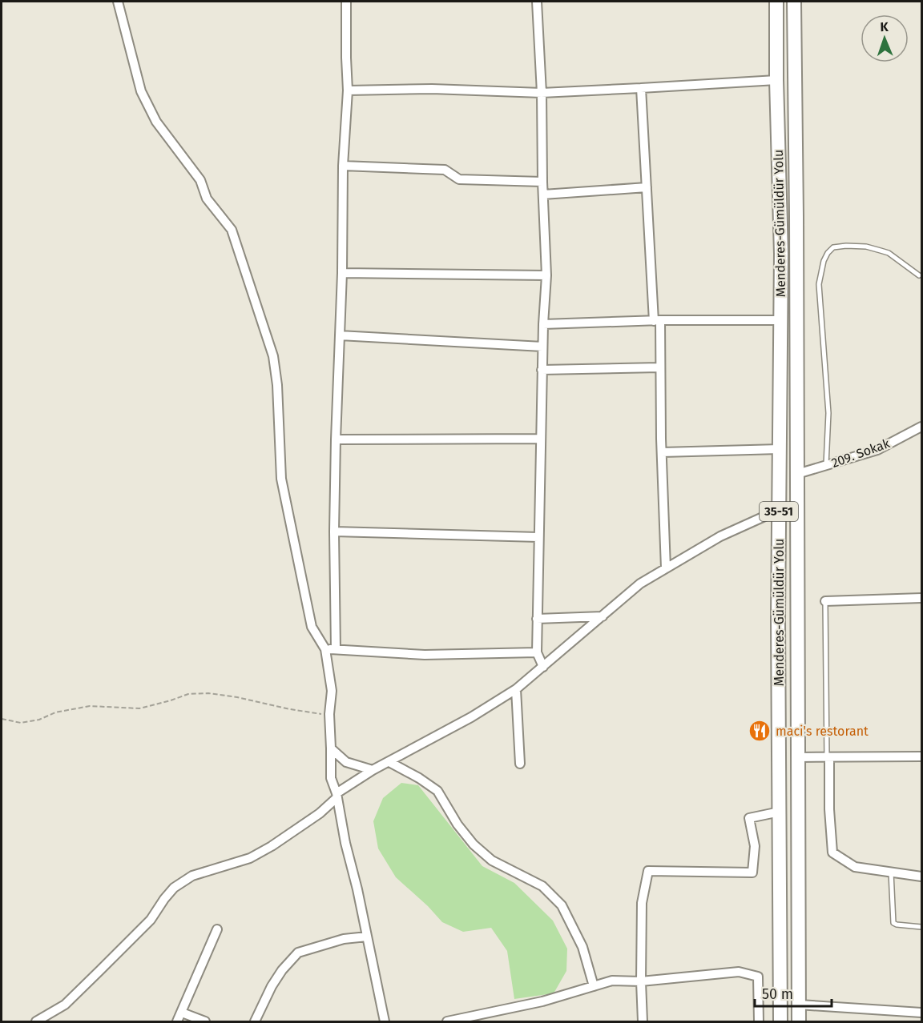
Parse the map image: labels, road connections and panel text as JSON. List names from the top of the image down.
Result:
{
  "streets": {
    "main road": ["Menderes-Gümüldür Yolu", "35-51"],
    "street": ["209. Sokak"]
  },
  "crossings": [
    ["Menderes-Gümüldür Yolu", "209. Sokak"]
  ],
  "places": {
    "restaurant": ["maci's restorant"]
  },
  "scale_bar": "50 m",
  "north": "top"
}
